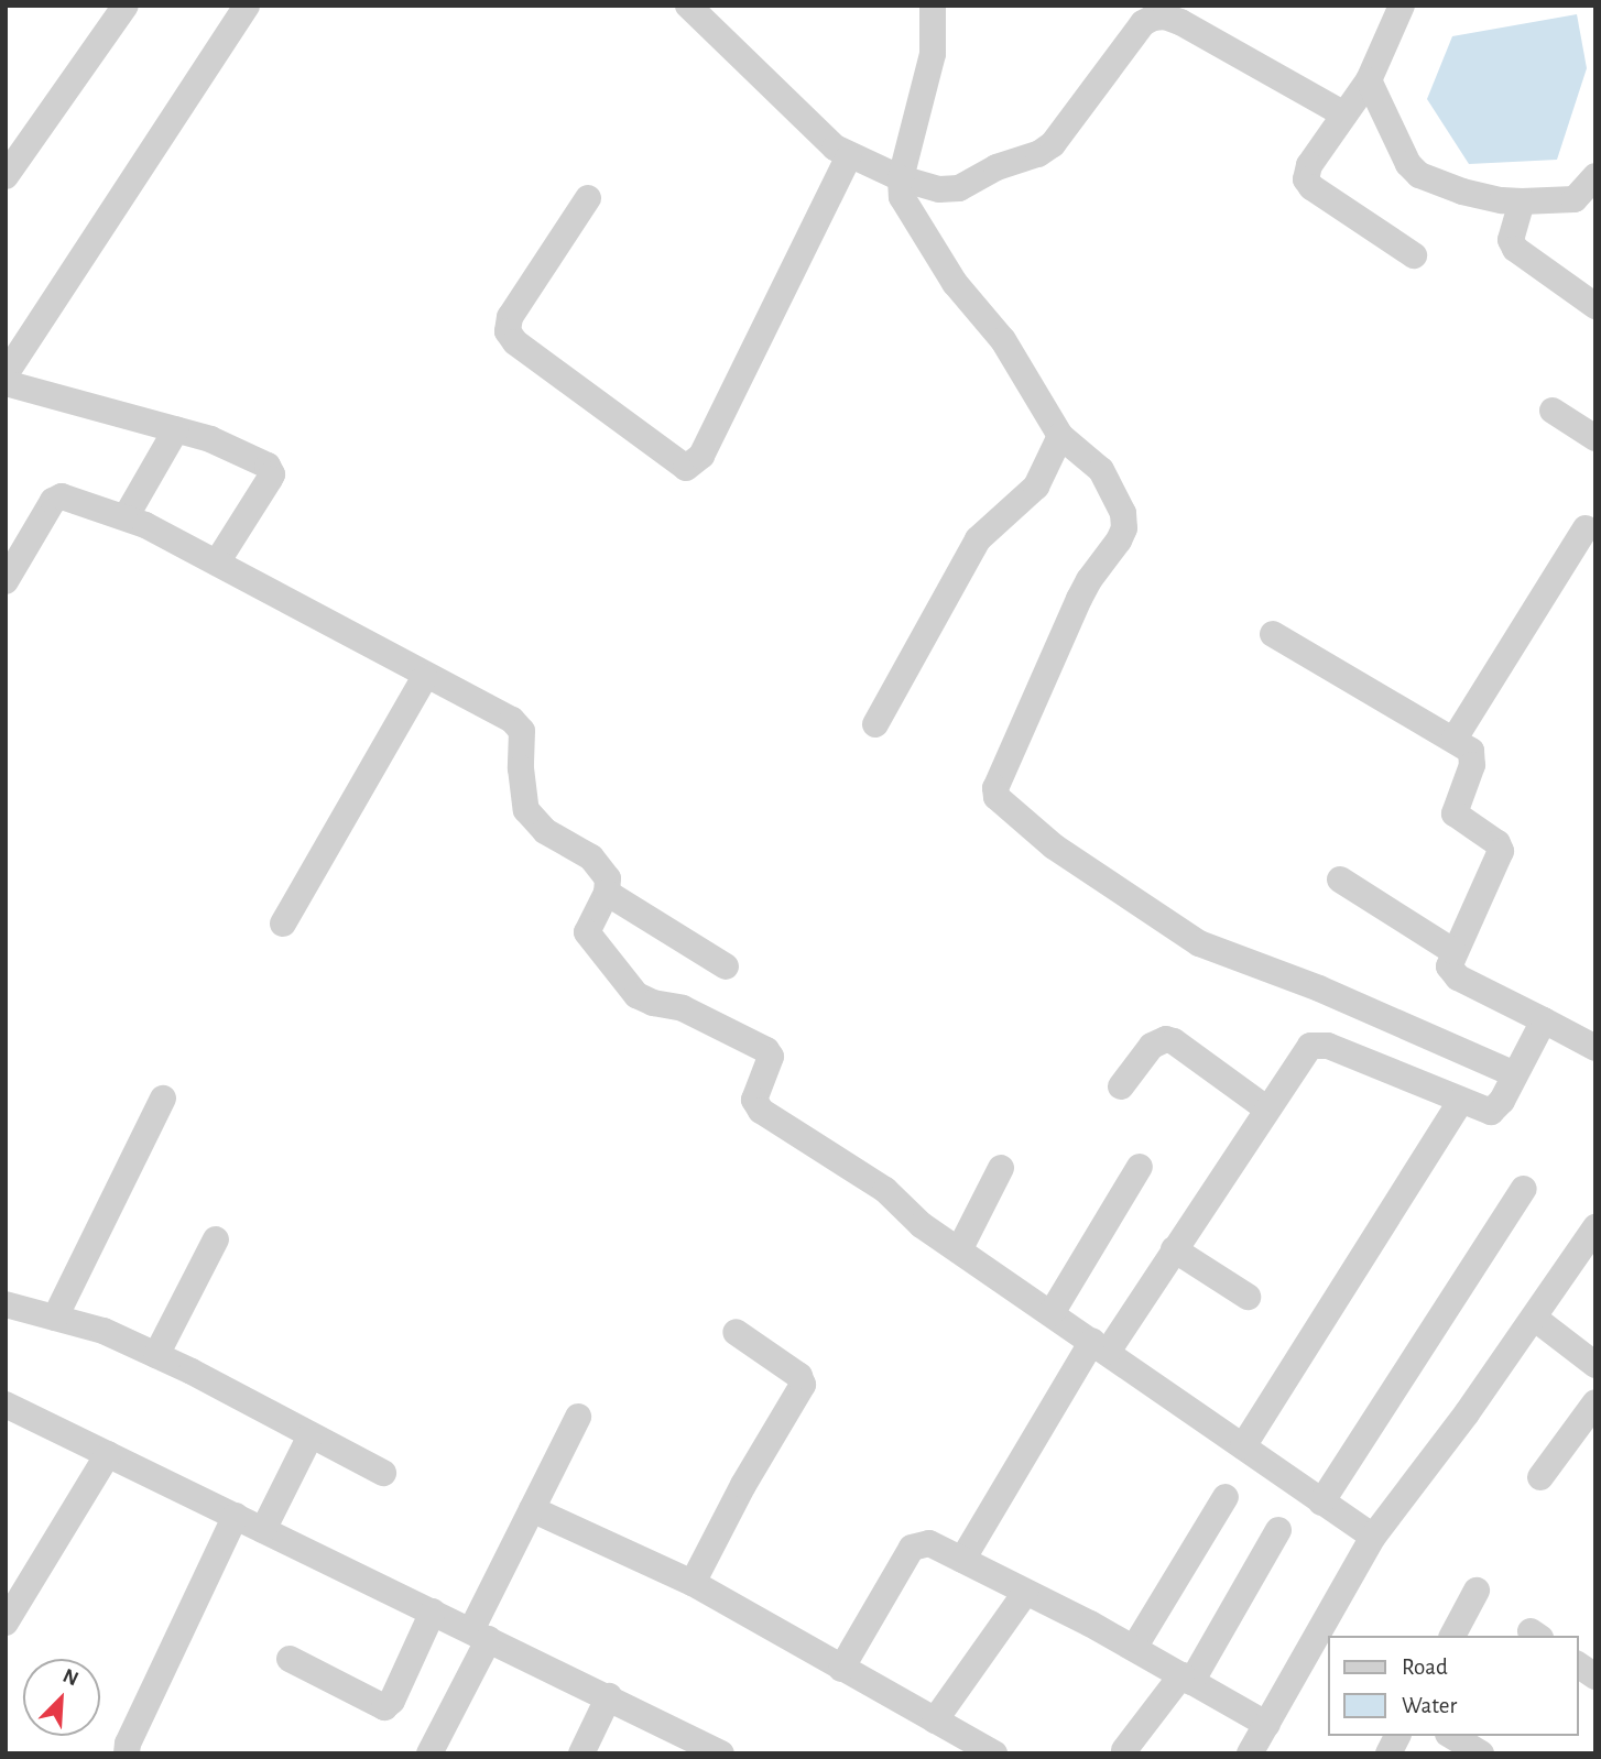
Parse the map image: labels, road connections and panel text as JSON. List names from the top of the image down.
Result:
{
  "legend": ["Road", "Water"],
  "north": "top right"
}
